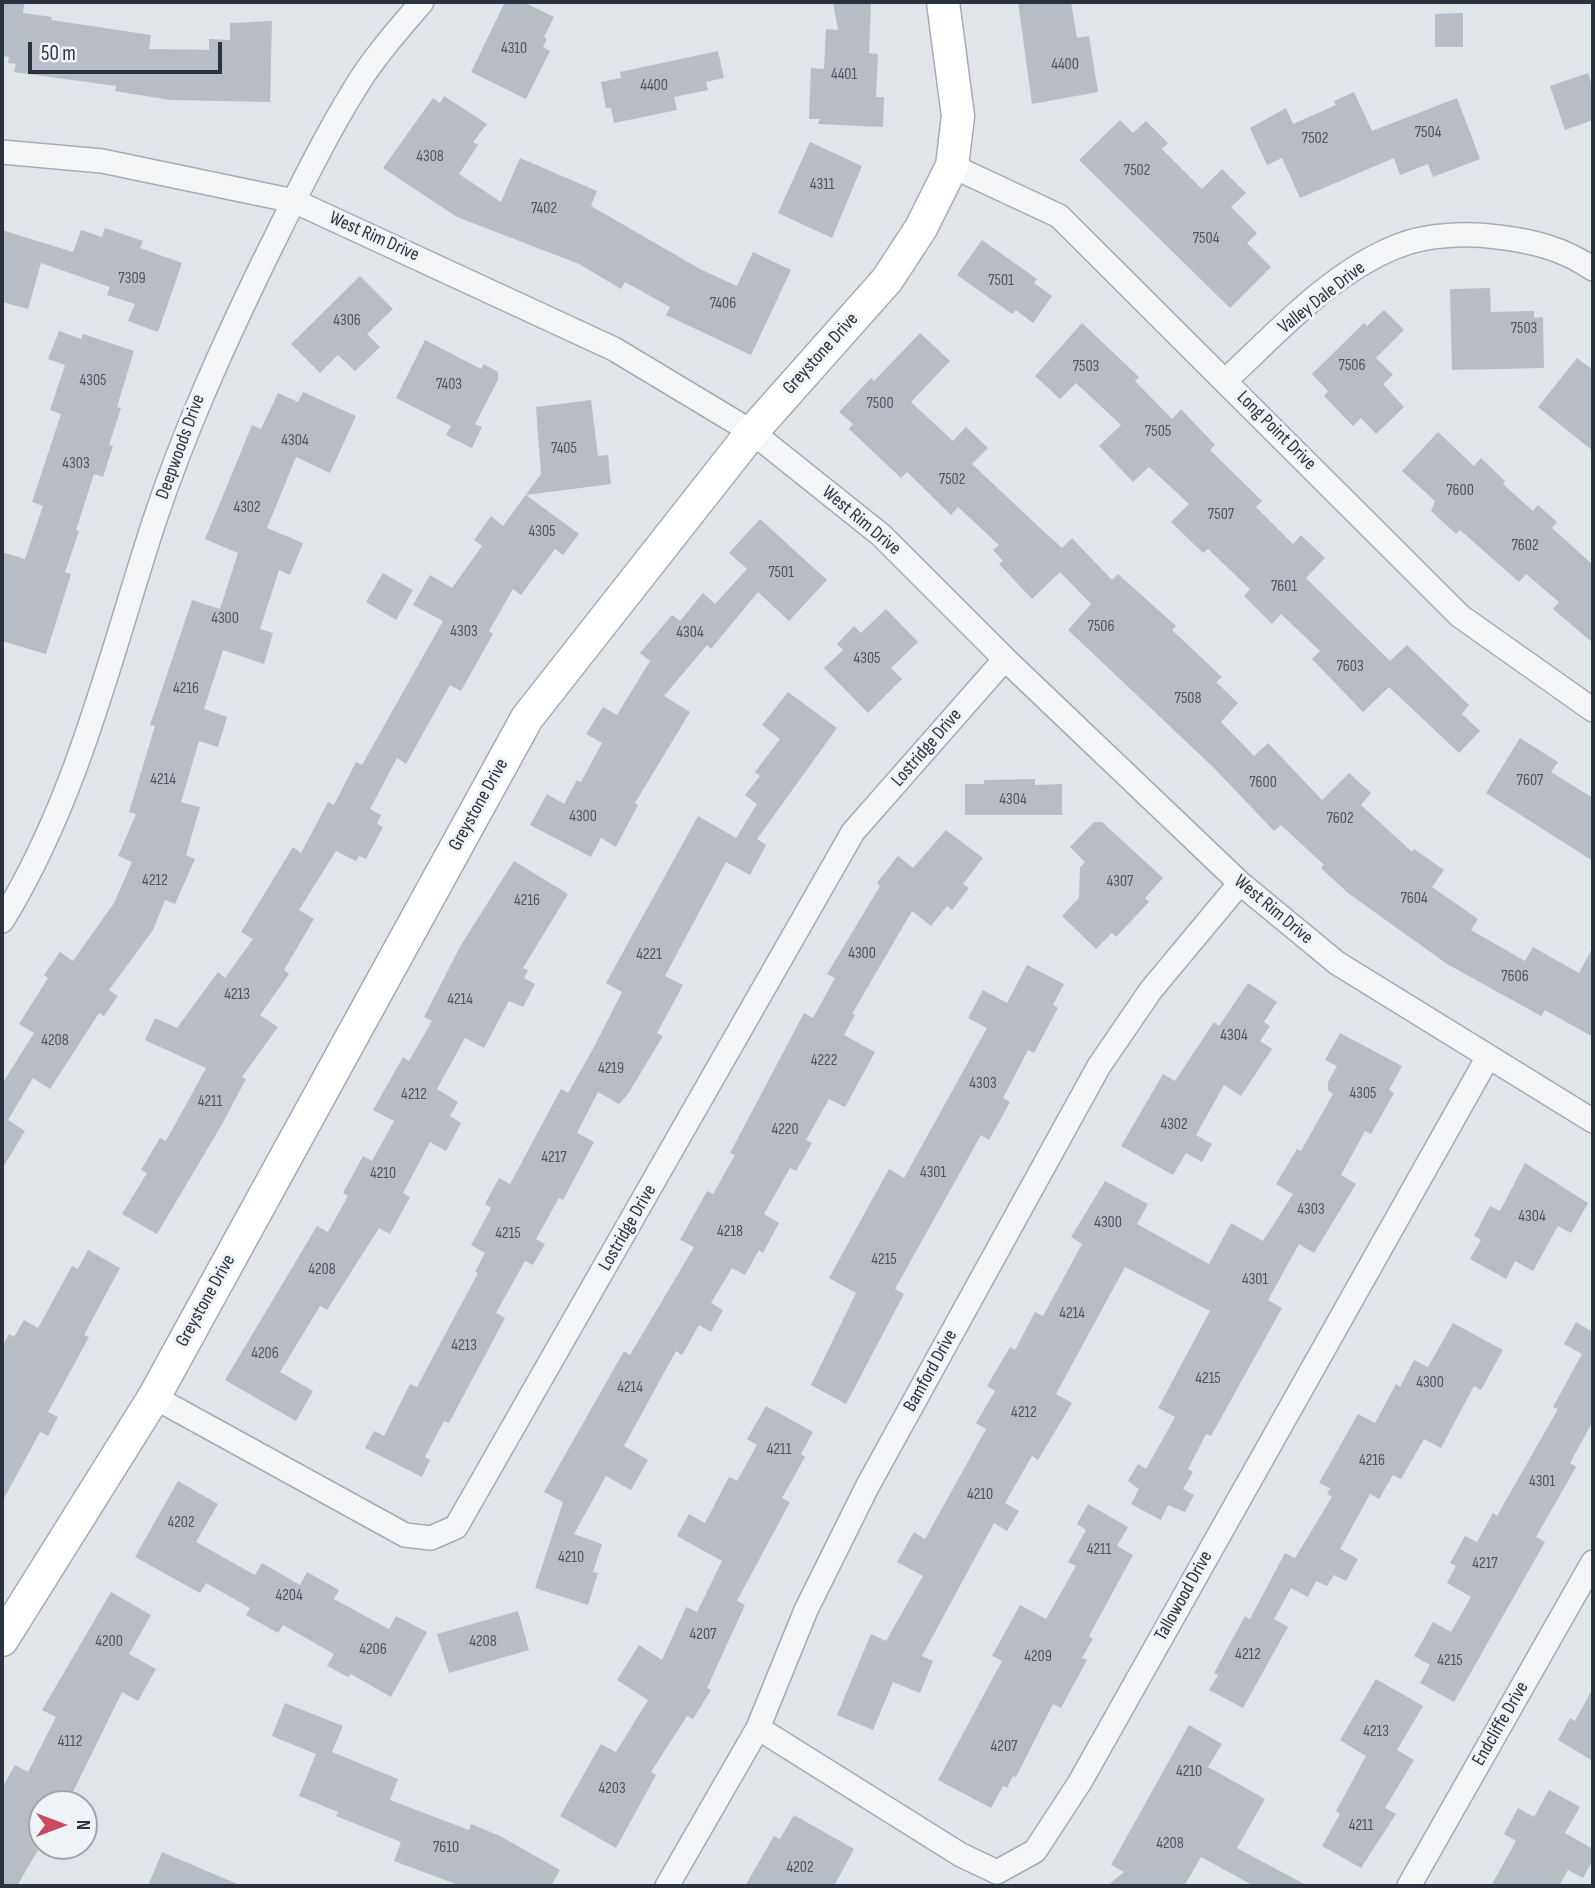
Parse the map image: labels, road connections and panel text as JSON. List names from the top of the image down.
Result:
{
  "streets": {
    "street": [
      "West Rim Drive",
      "Valley Dale Drive",
      "Greystone Drive",
      "Long Point Drive",
      "Deepwoods Drive",
      "Lostridge Drive",
      "Bamford Drive",
      "Tallowood Drive",
      "Endcliffe Drive"
    ]
  },
  "crossings": [
    ["West Rim Drive", "Greystone Drive"],
    ["West Rim Drive", "Deepwoods Drive"],
    ["West Rim Drive", "Lostridge Drive"],
    ["West Rim Drive", "Bamford Drive"],
    ["West Rim Drive", "Tallowood Drive"],
    ["Valley Dale Drive", "Long Point Drive"],
    ["Greystone Drive", "Long Point Drive"],
    ["Greystone Drive", "Lostridge Drive"],
    ["Bamford Drive", "Tallowood Drive"]
  ],
  "house_numbers": [
    "4310",
    "4400",
    "4401",
    "4400",
    "7504",
    "7502",
    "4308",
    "7502",
    "4311",
    "7402",
    "7504",
    "7309",
    "7501",
    "7406",
    "4306",
    "7503",
    "7506",
    "7503",
    "4305",
    "7403",
    "7500",
    "7505",
    "4304",
    "7405",
    "4303",
    "7502",
    "7600",
    "4302",
    "7507",
    "4305",
    "7602",
    "7501",
    "7601",
    "4300",
    "7506",
    "4303",
    "4304",
    "4305",
    "7603",
    "4216",
    "7508",
    "4214",
    "7607",
    "7600",
    "4304",
    "4300",
    "7602",
    "4212",
    "4307",
    "7604",
    "4216",
    "4300",
    "4221",
    "7606",
    "4213",
    "4214",
    "4304",
    "4208",
    "4222",
    "4219",
    "4303",
    "4305",
    "4212",
    "4211",
    "4302",
    "4220",
    "4217",
    "4301",
    "4210",
    "4303",
    "4304",
    "4300",
    "4218",
    "4215",
    "4215",
    "4208",
    "4301",
    "4214",
    "4213",
    "4206",
    "4215",
    "4300",
    "4214",
    "4212",
    "4211",
    "4216",
    "4301",
    "4210",
    "4202",
    "4211",
    "4210",
    "4217",
    "4204",
    "4207",
    "4200",
    "4208",
    "4206",
    "4212",
    "4209",
    "4215",
    "4213",
    "4112",
    "4207",
    "4210",
    "4203",
    "4211",
    "4208",
    "7610",
    "4202"
  ],
  "scale_bar": "50 m",
  "north": "right"
}
